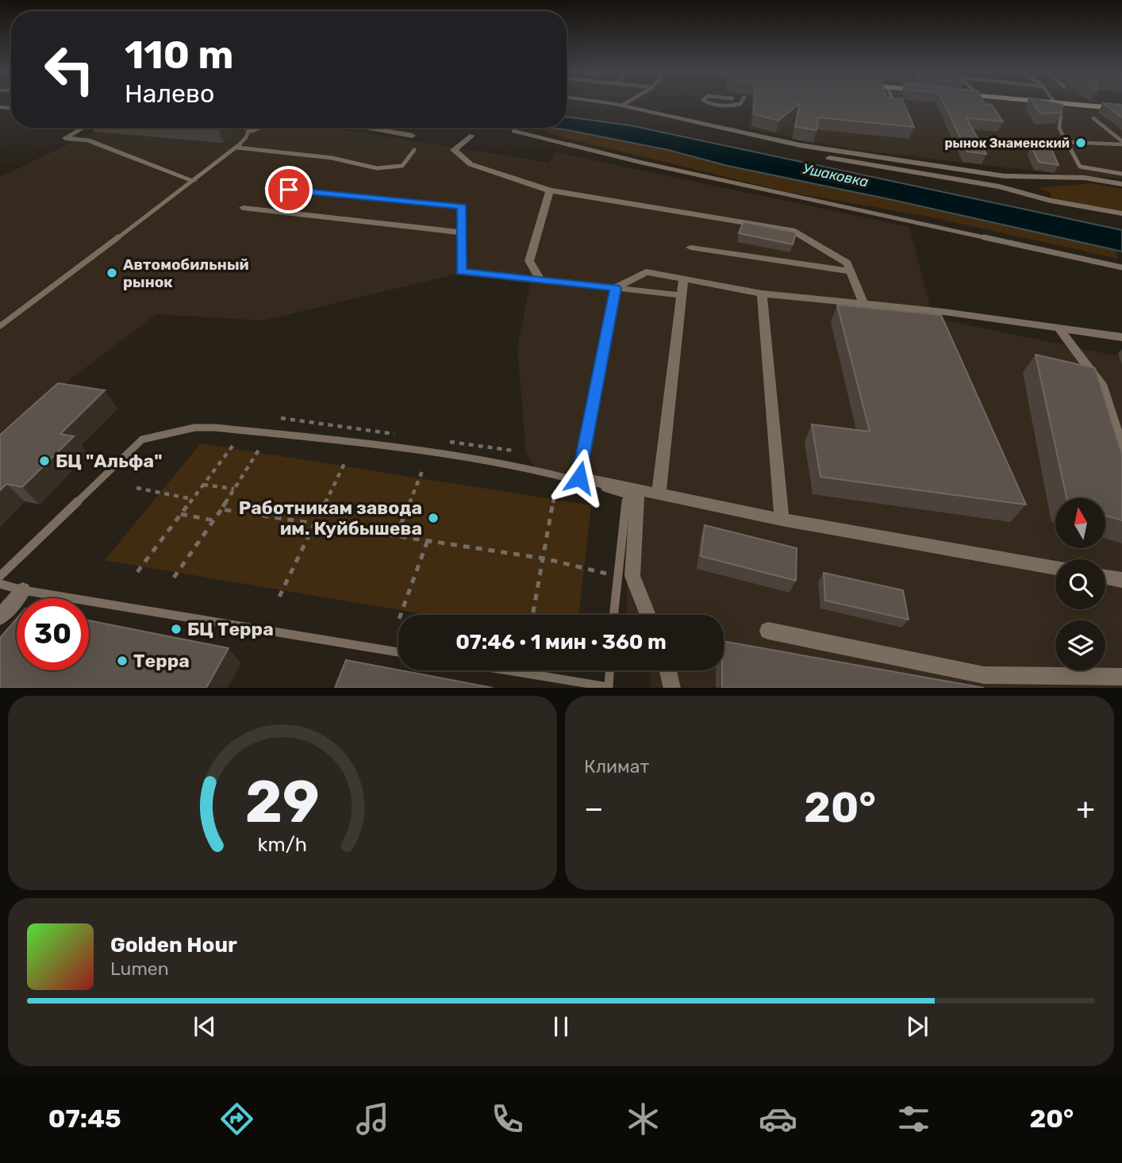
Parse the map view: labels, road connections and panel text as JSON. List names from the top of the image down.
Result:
{
  "water": ["Ушаковка"],
  "places": [
    "рынок Знаменский",
    "Автомобильный рынок",
    "БЦ \"Альфа\"",
    "Работникам завода им. Куйбышева",
    "БЦ Терра",
    "Терра"
  ],
  "north": "top",
  "page": {
    "turn": ["110 m", "Налево"],
    "limit": "30",
    "trip": "07:46 · 1 мин · 360 m",
    "tile": "Климат",
    "heat": ["−", "20°", "+"],
    "song": ["Golden Hour", "Lumen"],
    "tabs": ["07:45", "20°"],
    "gauge": ["29", "km/h"]
  }
}
